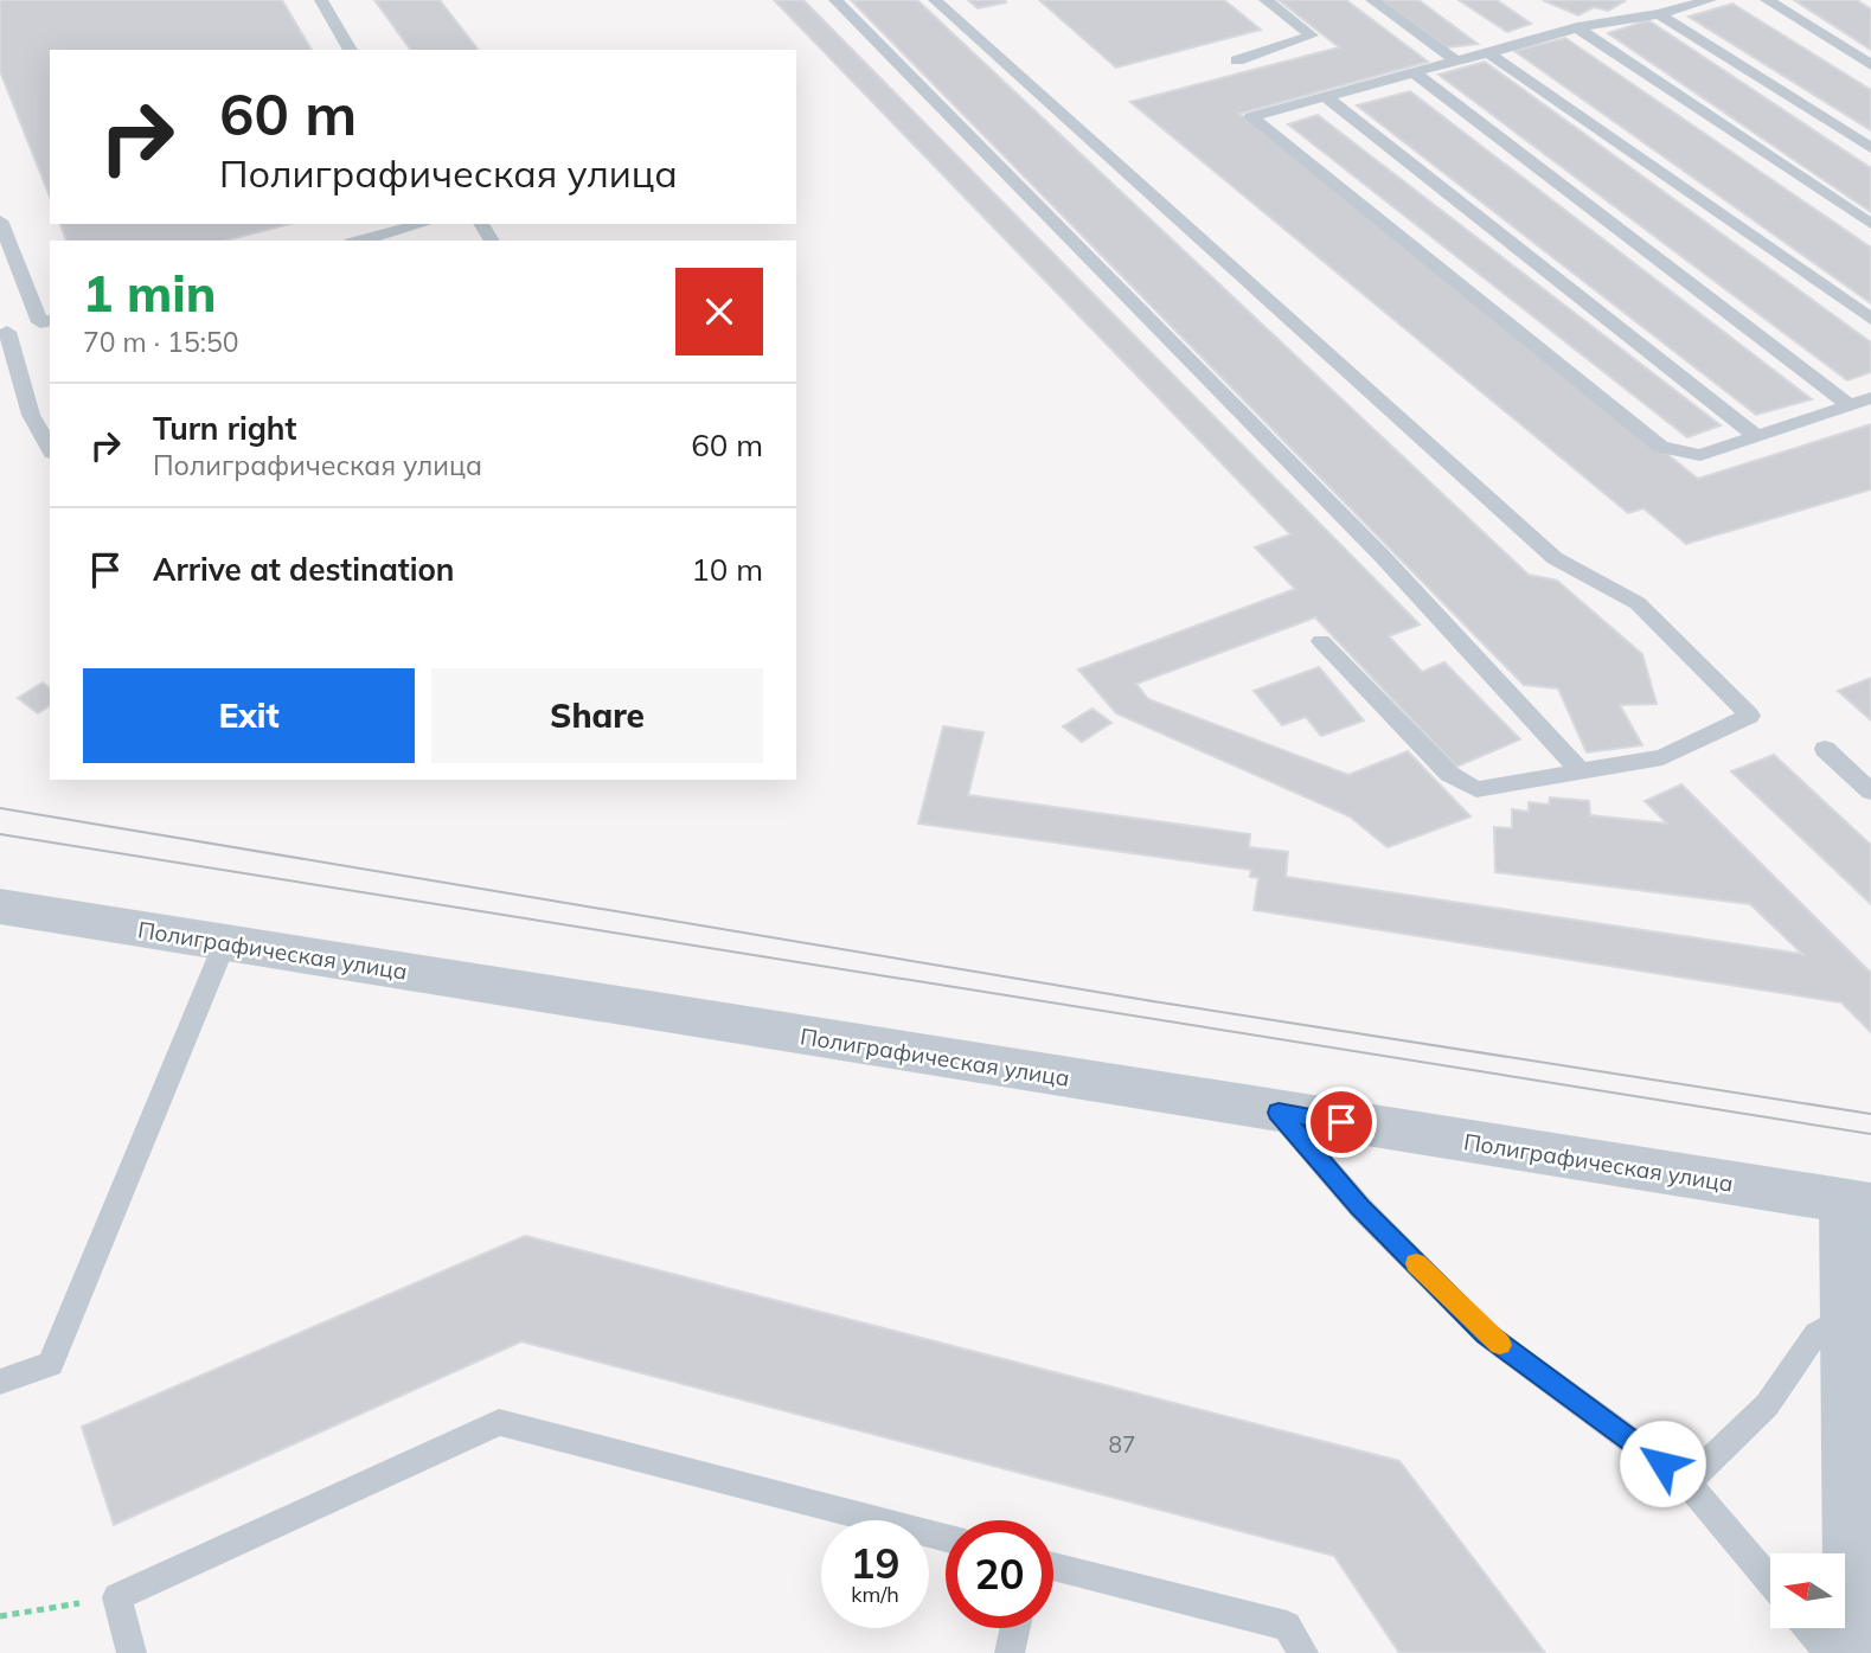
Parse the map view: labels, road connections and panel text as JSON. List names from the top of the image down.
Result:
{
  "streets": {
    "street": ["Полиграфическая улица"]
  },
  "house_numbers": ["87"],
  "north": "left",
  "page": {
    "turn": ["60 m", "Полиграфическая улица"],
    "heading": ["1 min", "70 m · 15:50"],
    "list": [
      {
        "name": "Turn right",
        "note": "Полиграфическая улица",
        "value": "60 m"
      },
      {
        "name": "Arrive at destination",
        "value": "10 m"
      }
    ],
    "buttons": ["Exit", "Share"],
    "speed": "19 km/h",
    "limit": "20"
  }
}
